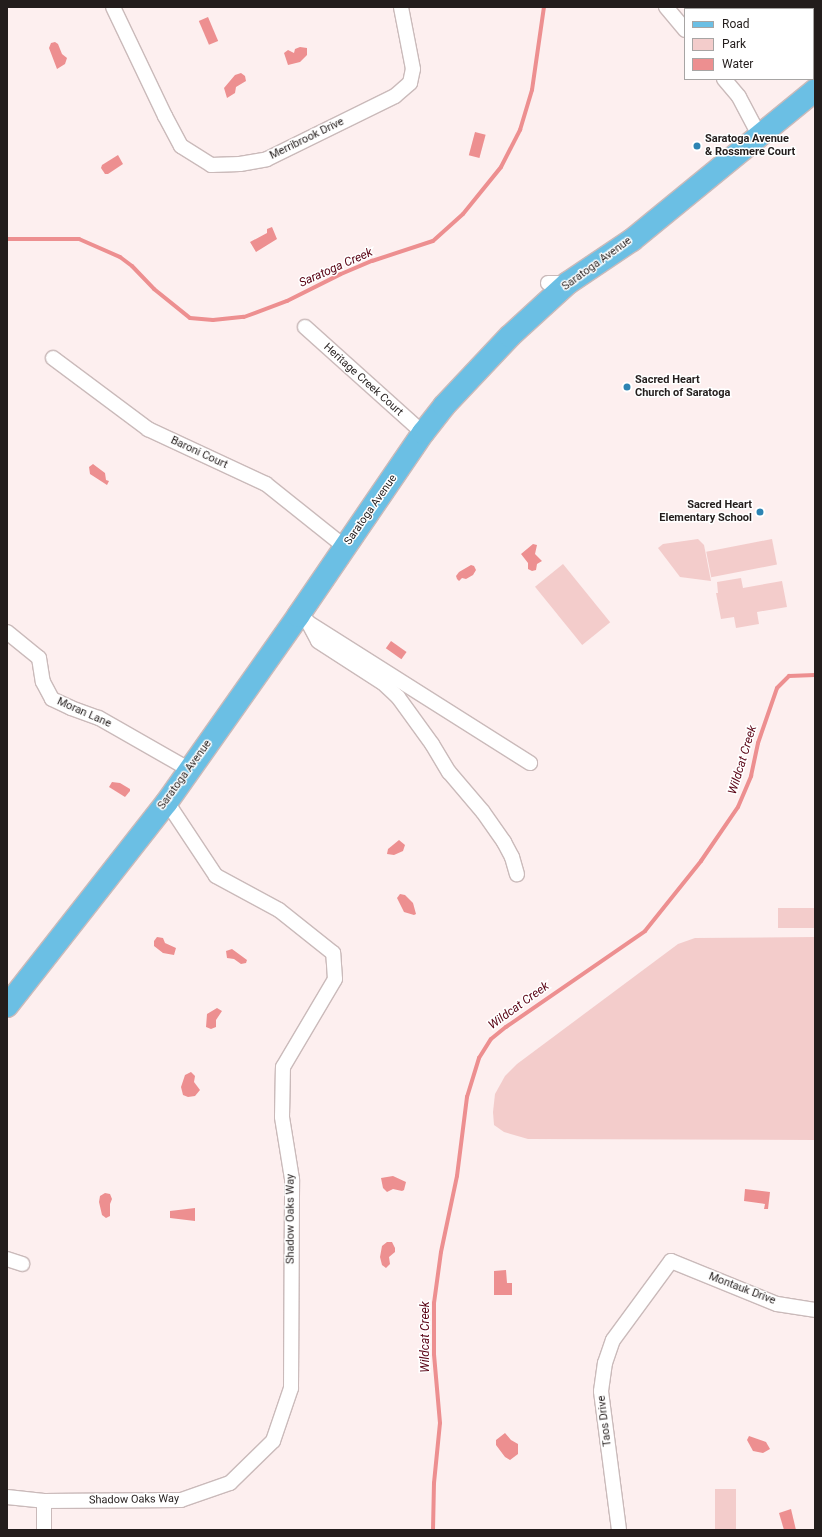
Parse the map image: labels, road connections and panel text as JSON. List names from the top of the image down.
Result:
{
  "streets": {
    "main road": ["Saratoga Avenue"],
    "street": [
      "Merribrook Drive",
      "Heritage Creek Court",
      "Baroni Court",
      "Moran Lane",
      "Shadow Oaks Way",
      "Montauk Drive",
      "Taos Drive"
    ]
  },
  "crossings": [
    ["Saratoga Avenue", "Heritage Creek Court"],
    ["Saratoga Avenue", "Baroni Court"],
    ["Saratoga Avenue", "Moran Lane"],
    ["Saratoga Avenue", "Shadow Oaks Way"],
    ["Montauk Drive", "Taos Drive"]
  ],
  "water": ["Saratoga Creek", "Wildcat Creek"],
  "places": ["Saratoga Avenue & Rossmere Court", "Sacred Heart Church of Saratoga", "Sacred Heart Elementary School"],
  "legend": ["Road", "Park", "Water"]
}
